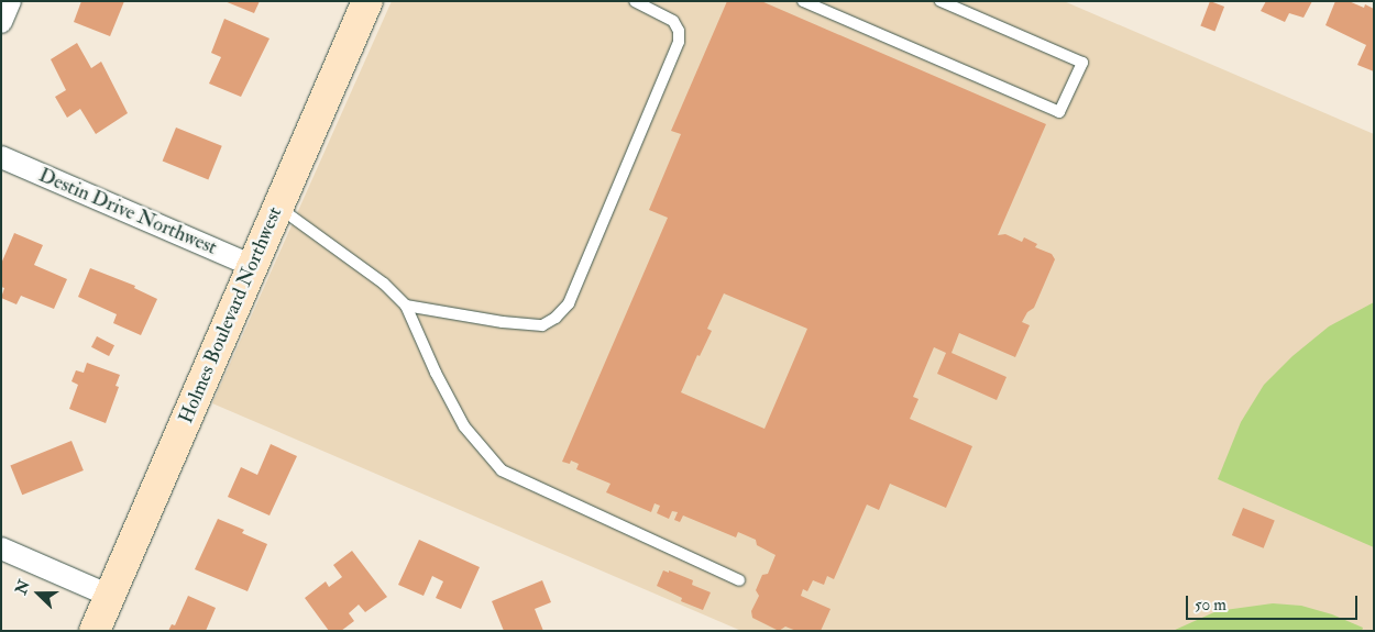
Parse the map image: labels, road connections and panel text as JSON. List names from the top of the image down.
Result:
{
  "streets": {
    "street": ["Destin Drive Northwest", "Holmes Boulevard Northwest"]
  },
  "crossings": [
    ["Destin Drive Northwest", "Holmes Boulevard Northwest"]
  ],
  "scale_bar": "50 m",
  "north": "left"
}
